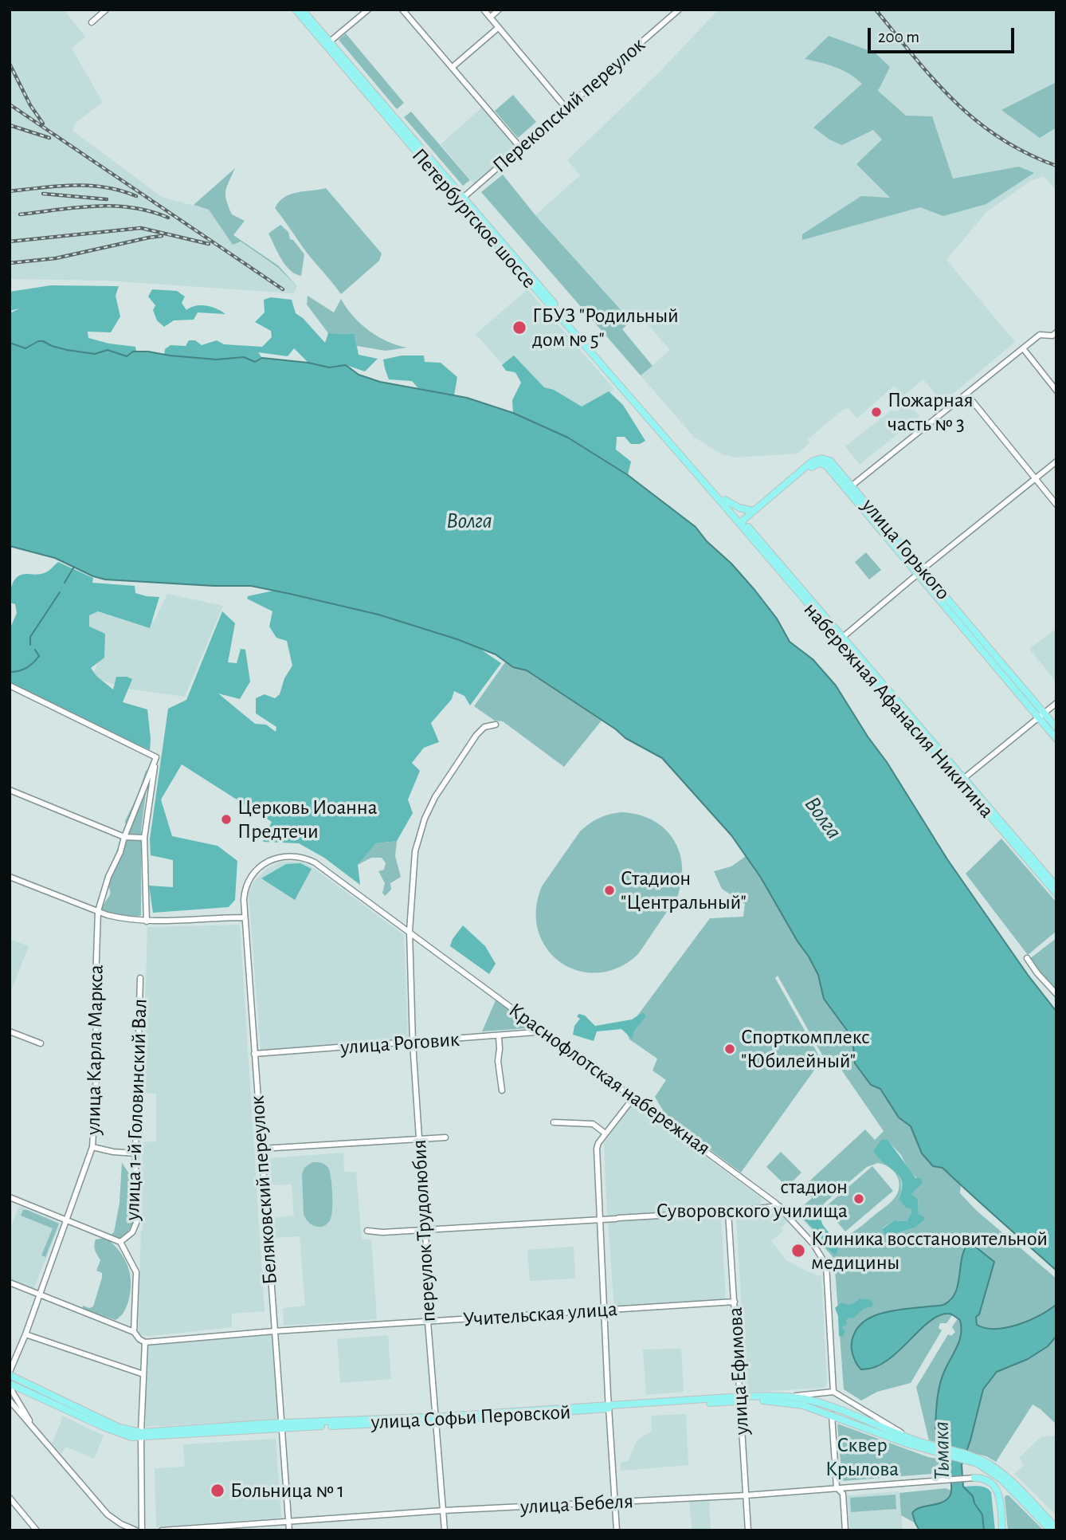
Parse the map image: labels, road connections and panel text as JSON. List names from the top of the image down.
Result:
{
  "streets": {
    "main road": [
      "Петербургское шоссе",
      "улица Горького",
      "набережная Афанасия Никитина",
      "улица Софьи Перовской",
      "улица Бебеля"
    ],
    "street": [
      "Перекопский переулок",
      "улица Роговик",
      "улица Карла Маркса",
      "Краснофлотская набережная",
      "улица 1-й Головинский Вал",
      "Беляковский переулок",
      "переулок Трудолюбия",
      "Учительская улица",
      "улица Ефимова"
    ]
  },
  "crossings": [
    ["Перекопский переулок", "Петербургское шоссе"],
    ["Петербургское шоссе", "улица Горького"],
    ["Петербургское шоссе", "набережная Афанасия Никитина"],
    ["улица Горького", "набережная Афанасия Никитина"],
    ["улица Роговик", "Краснофлотская набережная"],
    ["улица Роговик", "Беляковский переулок"],
    ["улица Роговик", "переулок Трудолюбия"],
    ["Краснофлотская набережная", "Беляковский переулок"],
    ["Краснофлотская набережная", "переулок Трудолюбия"],
    ["Беляковский переулок", "Учительская улица"],
    ["Беляковский переулок", "улица Софьи Перовской"],
    ["Беляковский переулок", "улица Бебеля"],
    ["переулок Трудолюбия", "Учительская улица"],
    ["переулок Трудолюбия", "улица Софьи Перовской"],
    ["переулок Трудолюбия", "улица Бебеля"],
    ["Учительская улица", "улица Ефимова"],
    ["улица Ефимова", "улица Софьи Перовской"],
    ["улица Ефимова", "улица Бебеля"]
  ],
  "water": ["Волга", "Тьмака"],
  "parks": ["Сквер Крылова"],
  "places": [
    "ГБУЗ \"Родильный дом № 5\"",
    "Пожарная часть № 3",
    "Церковь Иоанна Предтечи",
    "Стадион \"Центральный\"",
    "Спорткомплекс \"Юбилейный\"",
    "стадион Суворовского училища",
    "Клиника восстановительной медицины",
    "Больница № 1"
  ],
  "scale_bar": "200 m"
}
